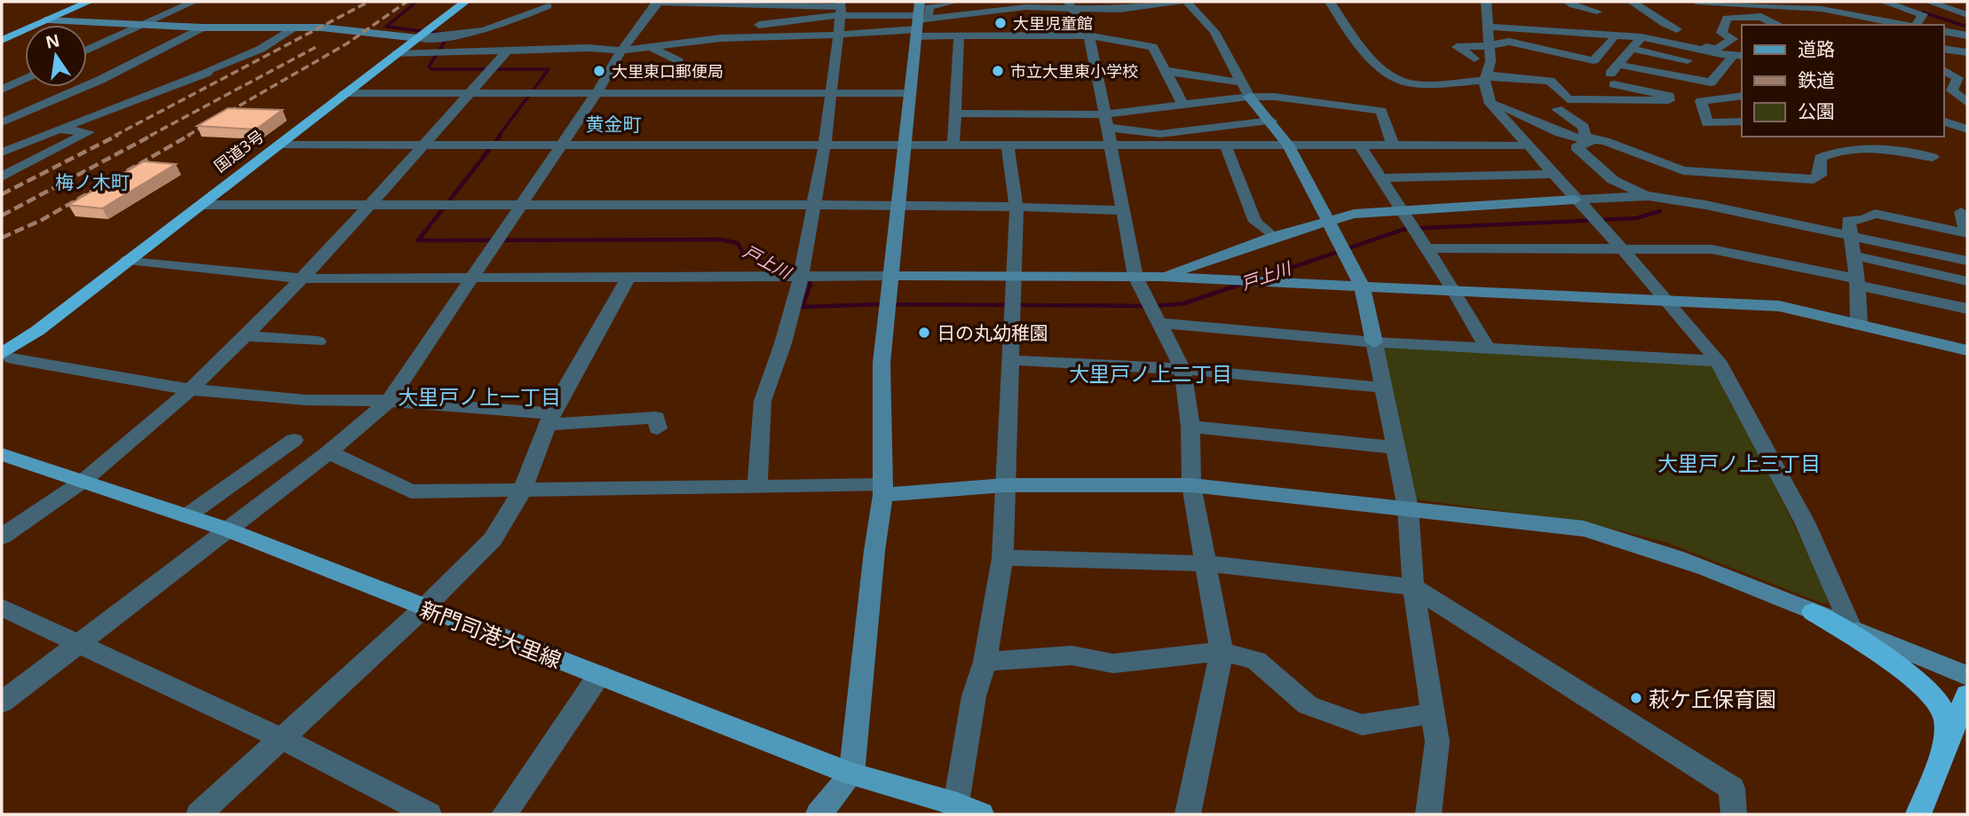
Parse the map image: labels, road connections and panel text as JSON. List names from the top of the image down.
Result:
{
  "streets": {
    "highway": ["国道3号"],
    "main road": ["新門司港大里線"]
  },
  "districts": [
    "黄金町",
    "梅ノ木町",
    "大里戸ノ上二丁目",
    "大里戸ノ上一丁目",
    "大里戸ノ上三丁目"
  ],
  "water": ["戸上川"],
  "places": [
    "大里児童館",
    "大里東口郵便局",
    "市立大里東小学校",
    "日の丸幼稚園",
    "萩ケ丘保育園"
  ],
  "legend": ["道路", "鉄道", "公園"],
  "north": "top"
}
